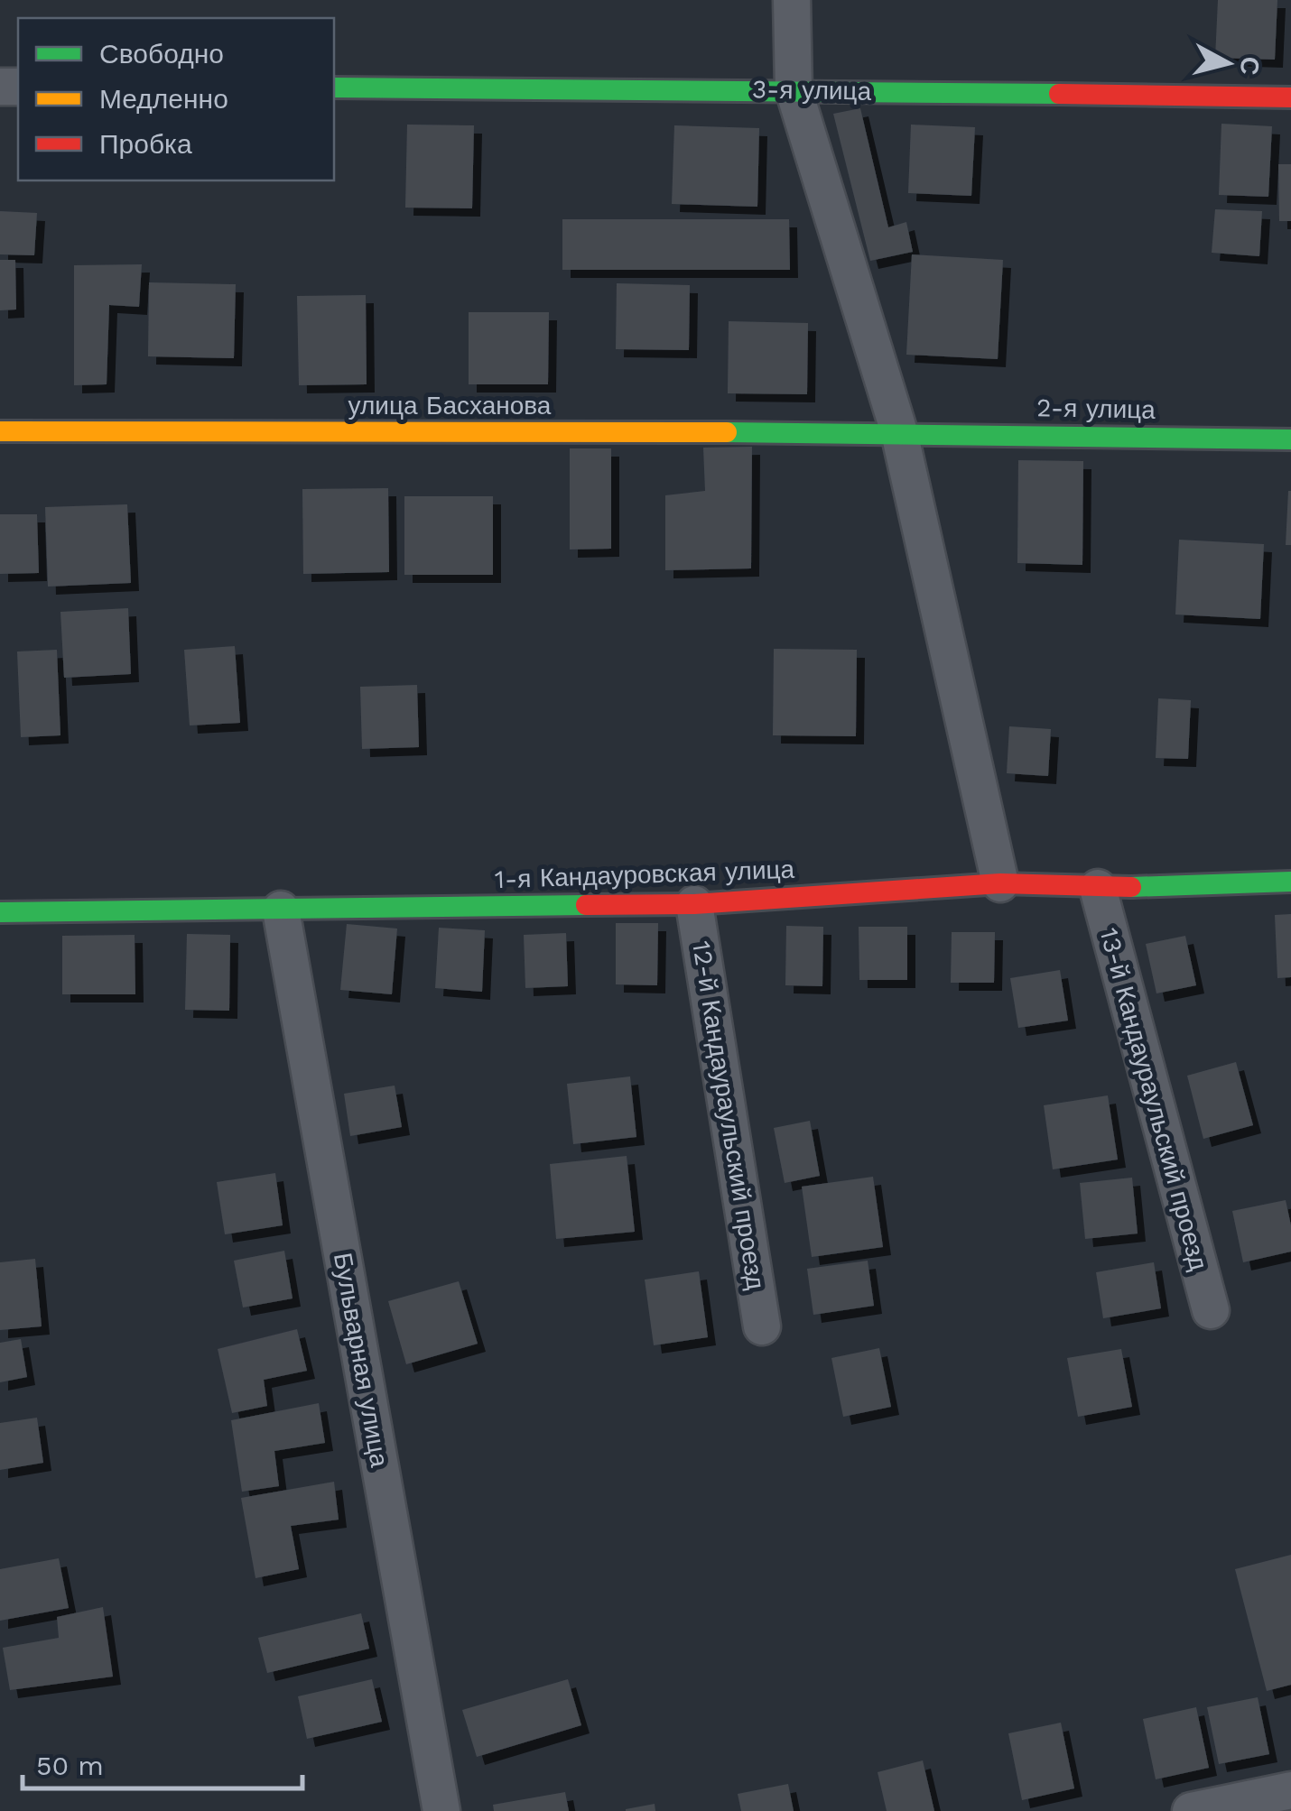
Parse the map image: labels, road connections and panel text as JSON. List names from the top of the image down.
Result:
{
  "streets": {
    "street": [
      "3-я улица",
      "улица Басханова",
      "2-я улица",
      "1-я Кандауровская улица",
      "13-й Кандаураульский проезд",
      "12-й Кандаураульский проезд",
      "Бульварная улица"
    ]
  },
  "crossings": [
    ["улица Басханова", "2-я улица"],
    ["1-я Кандауровская улица", "13-й Кандаураульский проезд"],
    ["1-я Кандауровская улица", "12-й Кандаураульский проезд"],
    ["1-я Кандауровская улица", "Бульварная улица"]
  ],
  "legend": ["Свободно", "Медленно", "Пробка"],
  "scale_bar": "50 m",
  "north": "right"
}
